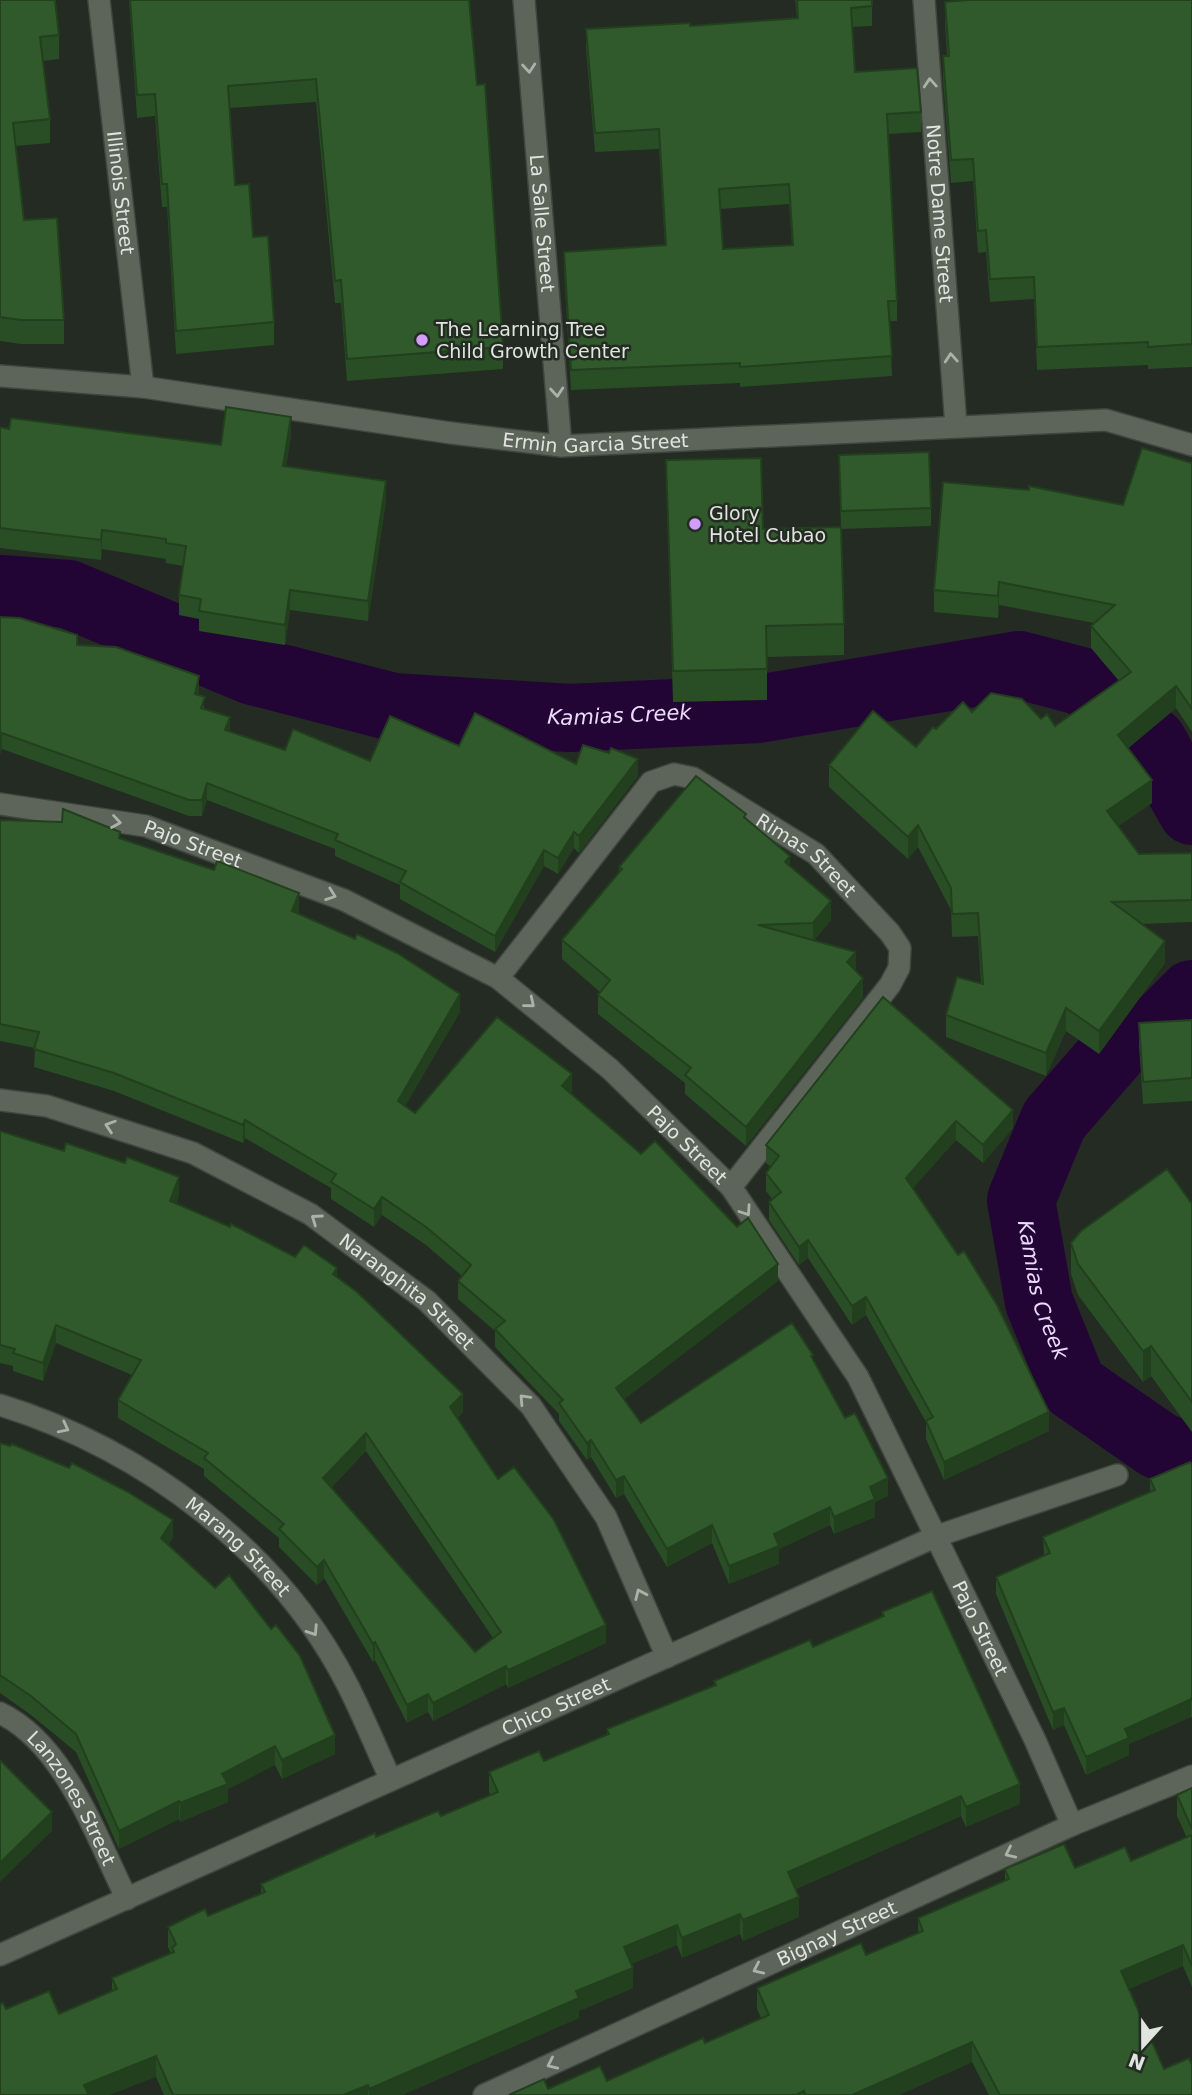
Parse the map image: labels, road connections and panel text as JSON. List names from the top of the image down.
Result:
{
  "streets": {
    "street": [
      "Illinois Street",
      "Notre Dame Street",
      "La Salle Street",
      "Ermin Garcia Street",
      "Pajo Street",
      "Rimas Street",
      "Naranghita Street",
      "Marang Street",
      "Chico Street",
      "Lanzones Street",
      "Bignay Street"
    ]
  },
  "crossings": [
    ["Illinois Street", "Ermin Garcia Street"],
    ["Notre Dame Street", "Ermin Garcia Street"],
    ["La Salle Street", "Ermin Garcia Street"],
    ["Pajo Street", "Rimas Street"],
    ["Pajo Street", "Chico Street"],
    ["Pajo Street", "Bignay Street"],
    ["Naranghita Street", "Chico Street"],
    ["Marang Street", "Chico Street"],
    ["Chico Street", "Lanzones Street"]
  ],
  "one_way": [
    "Notre Dame Street",
    "La Salle Street",
    "Pajo Street",
    "Naranghita Street",
    "Marang Street",
    "Bignay Street"
  ],
  "water": ["Kamias Creek"],
  "places": ["The Learning Tree Child Growth Center", "Glory Hotel Cubao"],
  "north": "bottom"
}
